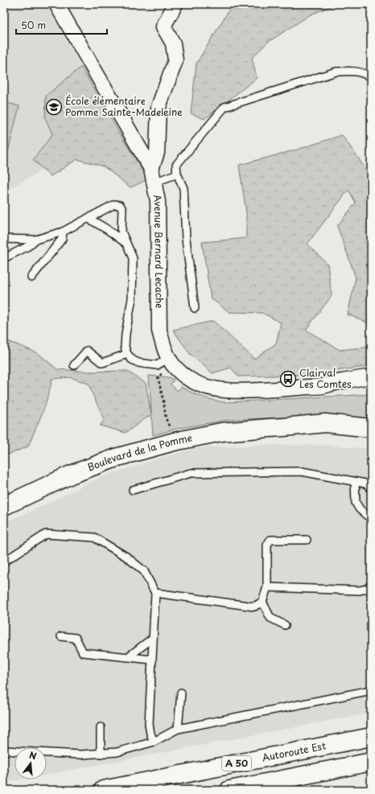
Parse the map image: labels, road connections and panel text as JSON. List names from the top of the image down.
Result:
{
  "streets": {
    "main road": ["Boulevard de la Pomme", "Autoroute Est", "A 50"],
    "street": ["Avenue Bernard Lecache"]
  },
  "places": {
    "school or university": ["École élémentaire Pomme Sainte-Madeleine"],
    "bus stop": ["Clairval Les Comtes"]
  },
  "scale_bar": "50 m",
  "north": "top"
}
